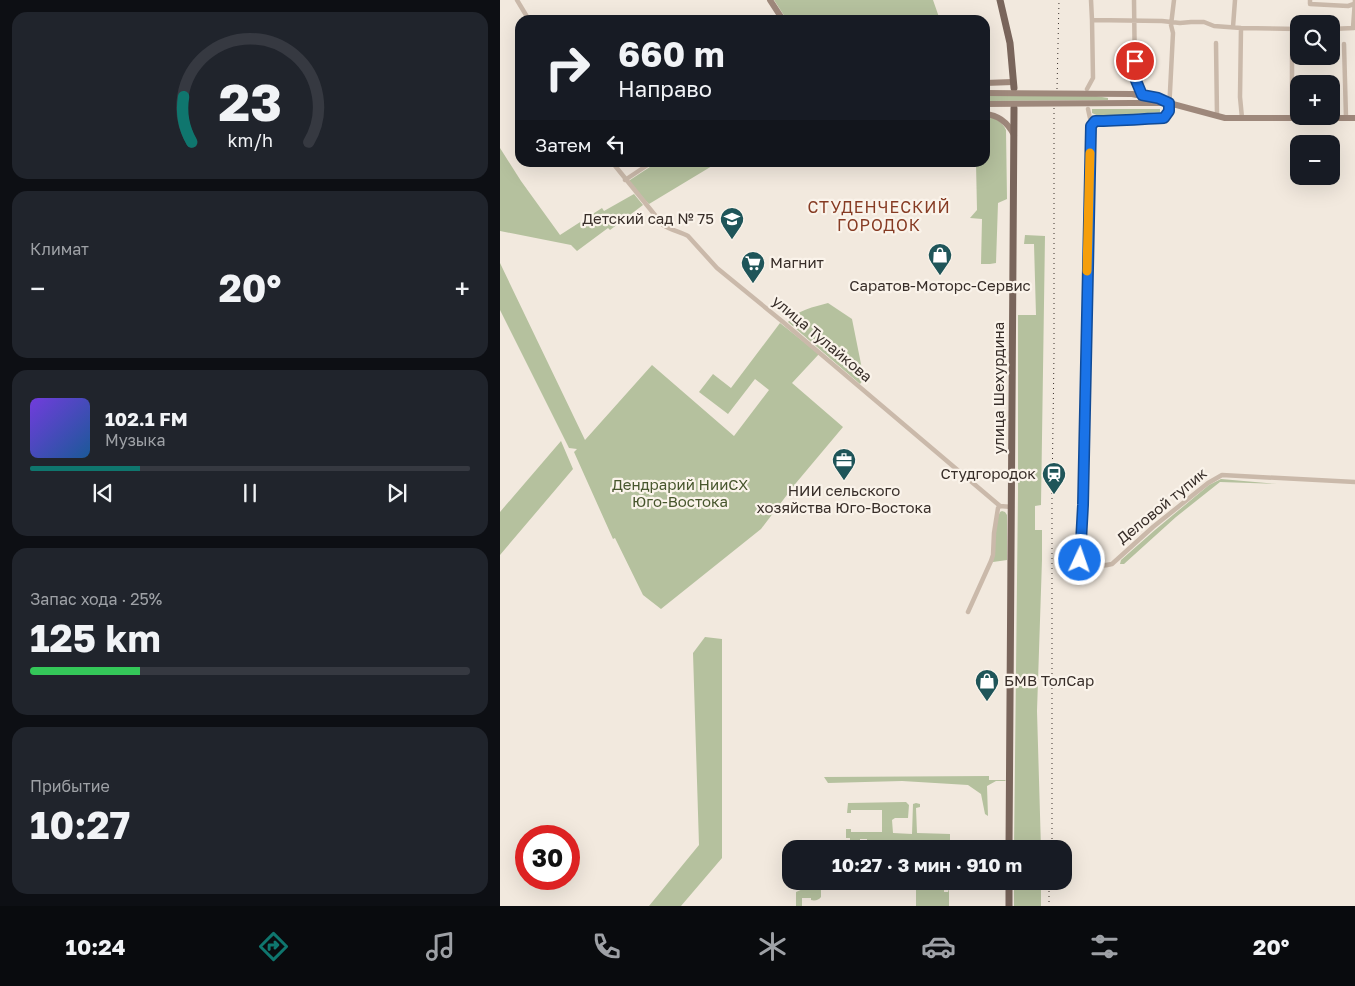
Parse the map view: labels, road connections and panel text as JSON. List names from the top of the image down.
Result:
{
  "streets": {
    "main road": ["улица Шехурдина"],
    "street": ["улица Тулайкова", "Деловой тупик"]
  },
  "districts": ["СТУДЕНЧЕСКИЙ ГОРОДОК"],
  "parks": ["Дендрарий НииСХ Юго-Востока"],
  "places": {
    "school or university": ["Детский сад № 75"],
    "shop": ["Саратов-Моторс-Сервис", "БМВ ТолСар"],
    "supermarket": ["Магнит"],
    "office": ["НИИ сельского хозяйства Юго-Востока"],
    "station": ["Студгородок"]
  },
  "page": {
    "map_buttons": ["+", "−"],
    "turn": ["660 m", "Направо"],
    "then": "Затем",
    "tile": [
      "Климат",
      ["Запас хода · 25%", "125 km"],
      ["Прибытие", "10:27"]
    ],
    "heat": ["−", "20°", "+"],
    "song": ["102.1 FM", "Музыка"],
    "limit": "30",
    "trip": "10:27 · 3 мин · 910 m",
    "tabs": ["10:24", "20°"],
    "gauge": ["23", "km/h"]
  }
}
